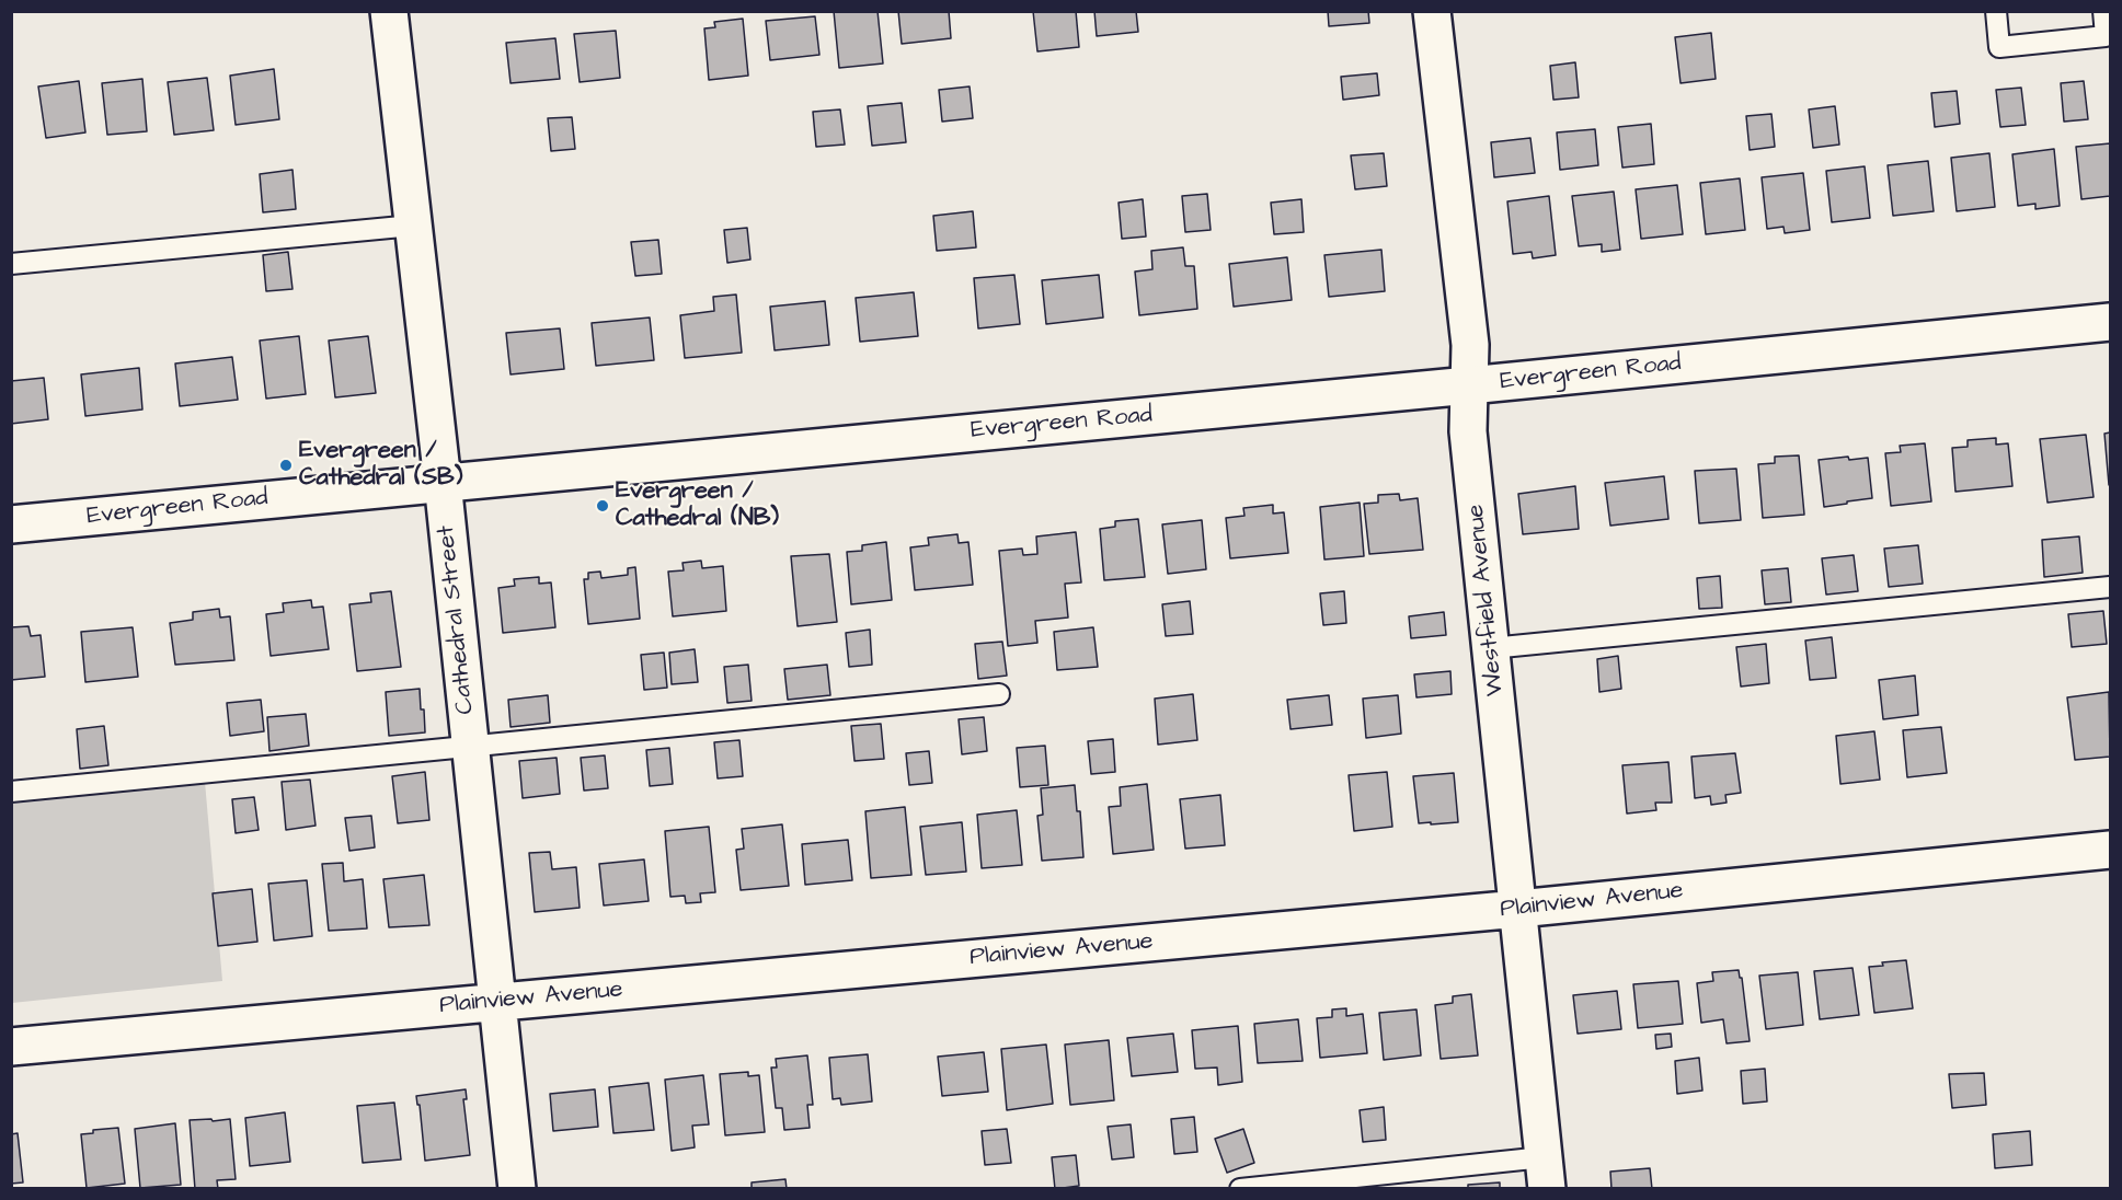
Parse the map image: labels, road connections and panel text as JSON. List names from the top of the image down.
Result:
{
  "streets": {
    "street": [
      "Evergreen Road",
      "Westfield Avenue",
      "Cathedral Street",
      "Plainview Avenue"
    ]
  },
  "crossings": [
    ["Evergreen Road", "Westfield Avenue"],
    ["Evergreen Road", "Cathedral Street"],
    ["Westfield Avenue", "Plainview Avenue"],
    ["Cathedral Street", "Plainview Avenue"]
  ],
  "places": ["Evergreen / Cathedral (SB)", "Evergreen / Cathedral (NB)"]
}
